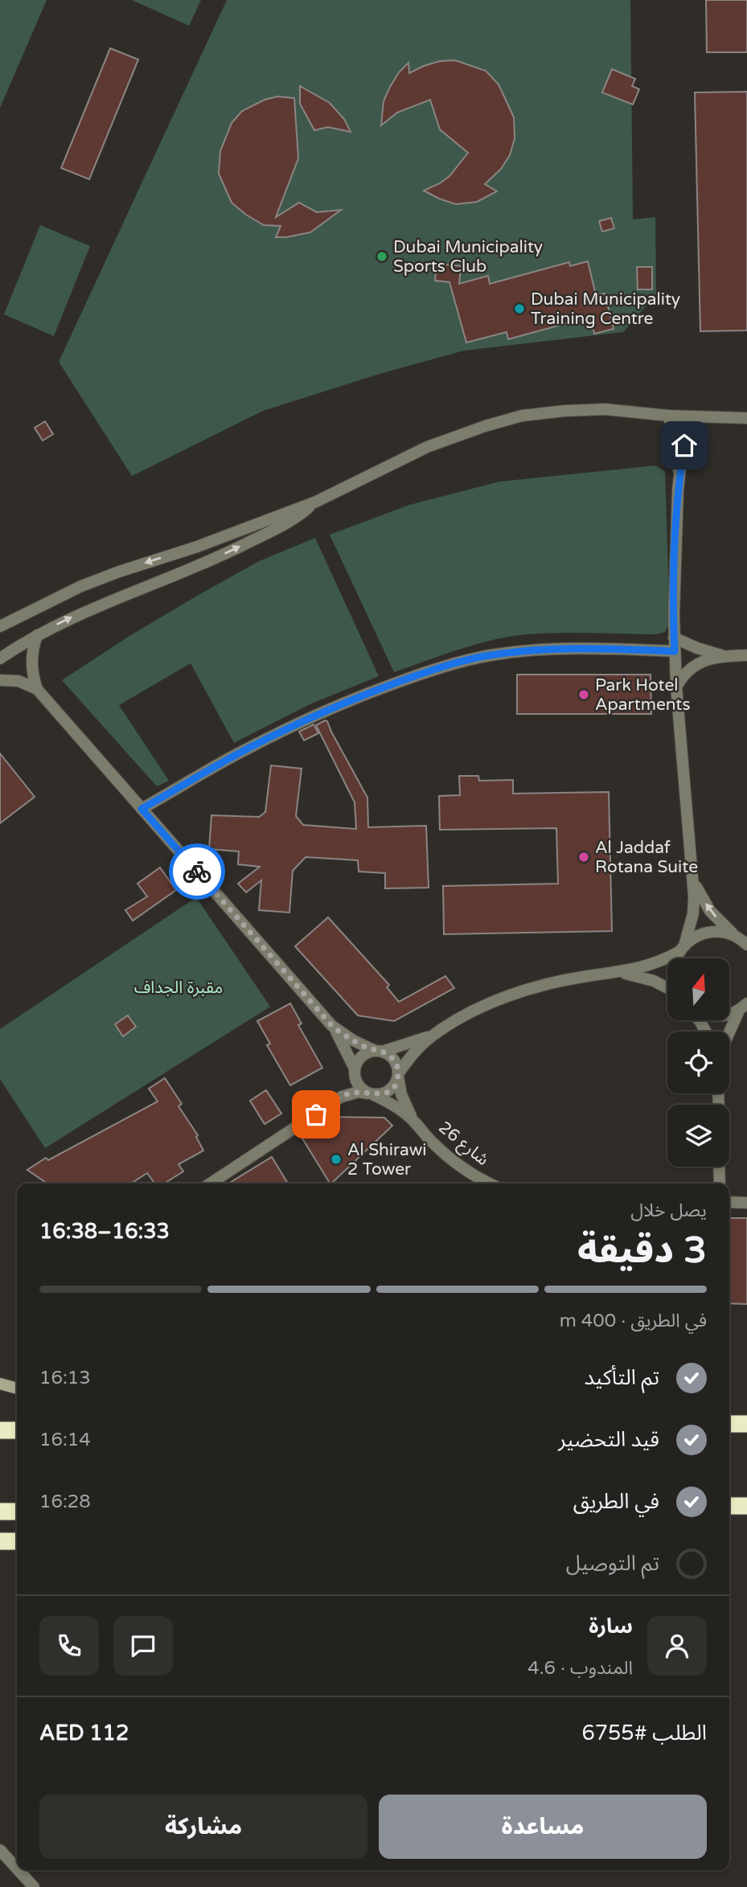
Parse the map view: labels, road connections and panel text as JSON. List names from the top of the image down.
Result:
{
  "streets": {
    "street": ["شارع 26"]
  },
  "parks": ["مقبرة الجداف"],
  "places": [
    "Dubai Municipality Sports Club",
    "Dubai Municipality Training Centre",
    "Park Hotel Apartments",
    "Al Jaddaf Rotana Suite",
    "Al Shirawi 2 Tower"
  ],
  "north": "top",
  "page": {
    "heading": ["3 دقيقة", "يصل خلال", "16:33–16:38"],
    "panel": [
      "سارة",
      "المندوب · 4.6",
      "الطلب #6755",
      "AED 112"
    ],
    "bar": "في الطريق · 400 m",
    "list": [
      ["تم التأكيد", "16:13"],
      ["قيد التحضير", "16:14"],
      ["في الطريق", "16:28"],
      "تم التوصيل"
    ],
    "buttons": ["مساعدة", "مشاركة"]
  }
}
